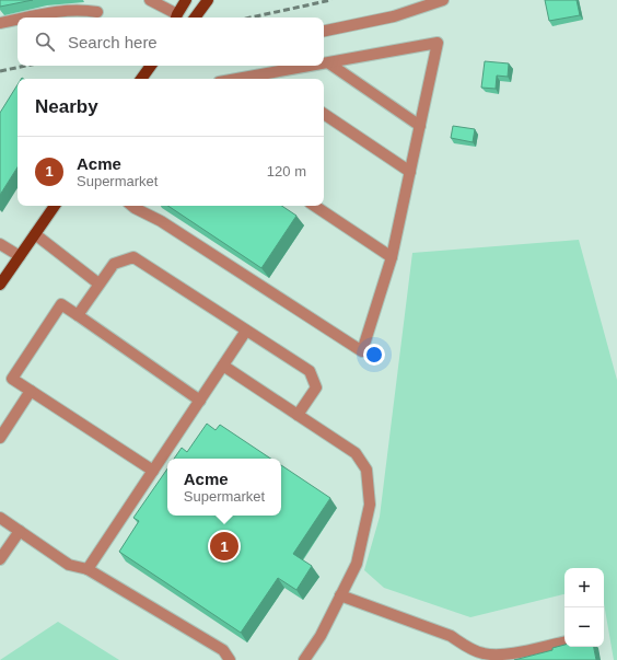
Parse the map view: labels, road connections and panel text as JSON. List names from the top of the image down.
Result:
{
  "page": {
    "search": "Search here",
    "heading": "Nearby",
    "list": [
      {
        "mark": "1",
        "name": "Acme",
        "note": "Supermarket",
        "value": "120 m"
      }
    ],
    "popup": ["Acme", "Supermarket"],
    "pins": "1",
    "map_buttons": ["+", "−"]
  }
}
